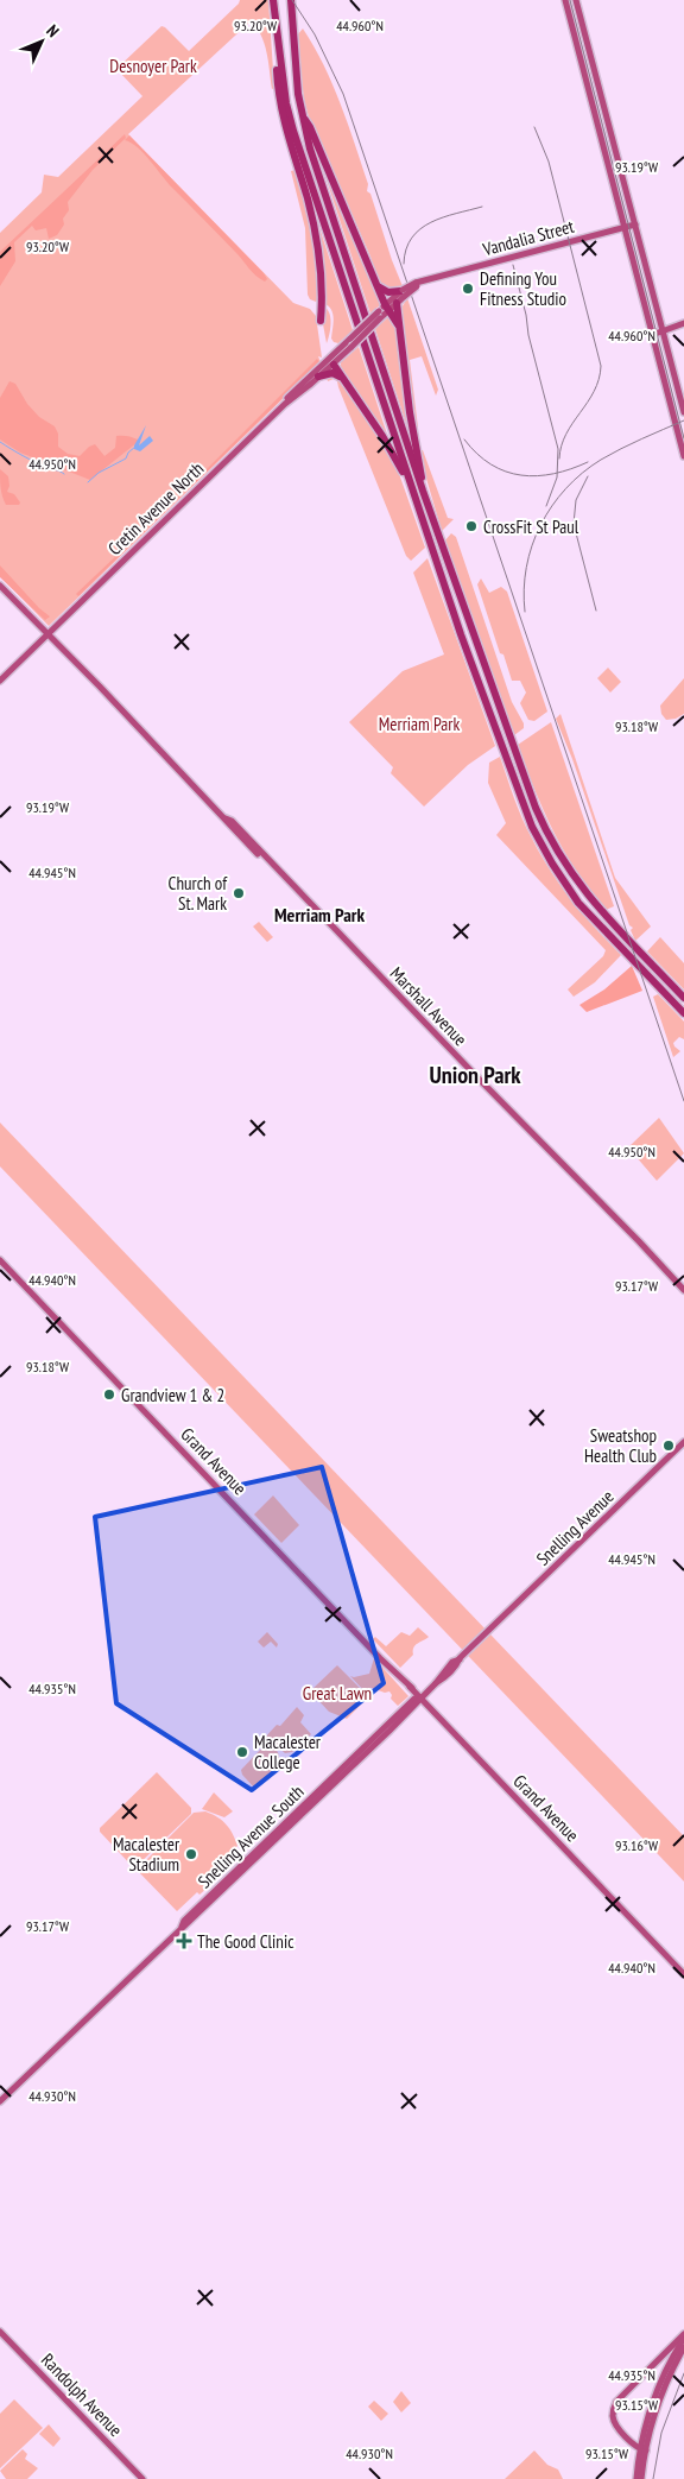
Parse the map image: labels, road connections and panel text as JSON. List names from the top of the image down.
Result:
{
  "streets": {
    "main road": [
      "Vandalia Street",
      "Cretin Avenue North",
      "Marshall Avenue",
      "Grand Avenue",
      "Snelling Avenue",
      "Snelling Avenue South",
      "Randolph Avenue"
    ]
  },
  "crossings": [
    ["Vandalia Street", "Cretin Avenue North"],
    ["Cretin Avenue North", "Marshall Avenue"],
    ["Grand Avenue", "Snelling Avenue South"],
    ["Snelling Avenue", "Snelling Avenue South"]
  ],
  "districts": ["Merriam Park", "Union Park"],
  "parks": ["Desnoyer Park", "Merriam Park", "Great Lawn"],
  "places": {
    "other": [
      "Defining You Fitness Studio",
      "CrossFit St Paul",
      "Church of St. Mark",
      "Grandview 1 & 2",
      "Sweatshop Health Club",
      "Macalester College",
      "Macalester Stadium"
    ],
    "health": ["The Good Clinic"]
  },
  "north": "top right",
  "coordinates": [
    "93.20°W",
    "44.960°N",
    "93.19°W",
    "44.950°N",
    "93.18°W",
    "44.945°N",
    "44.940°N",
    "93.17°W",
    "44.935°N",
    "93.16°W",
    "44.930°N",
    "93.15°W"
  ]
}
